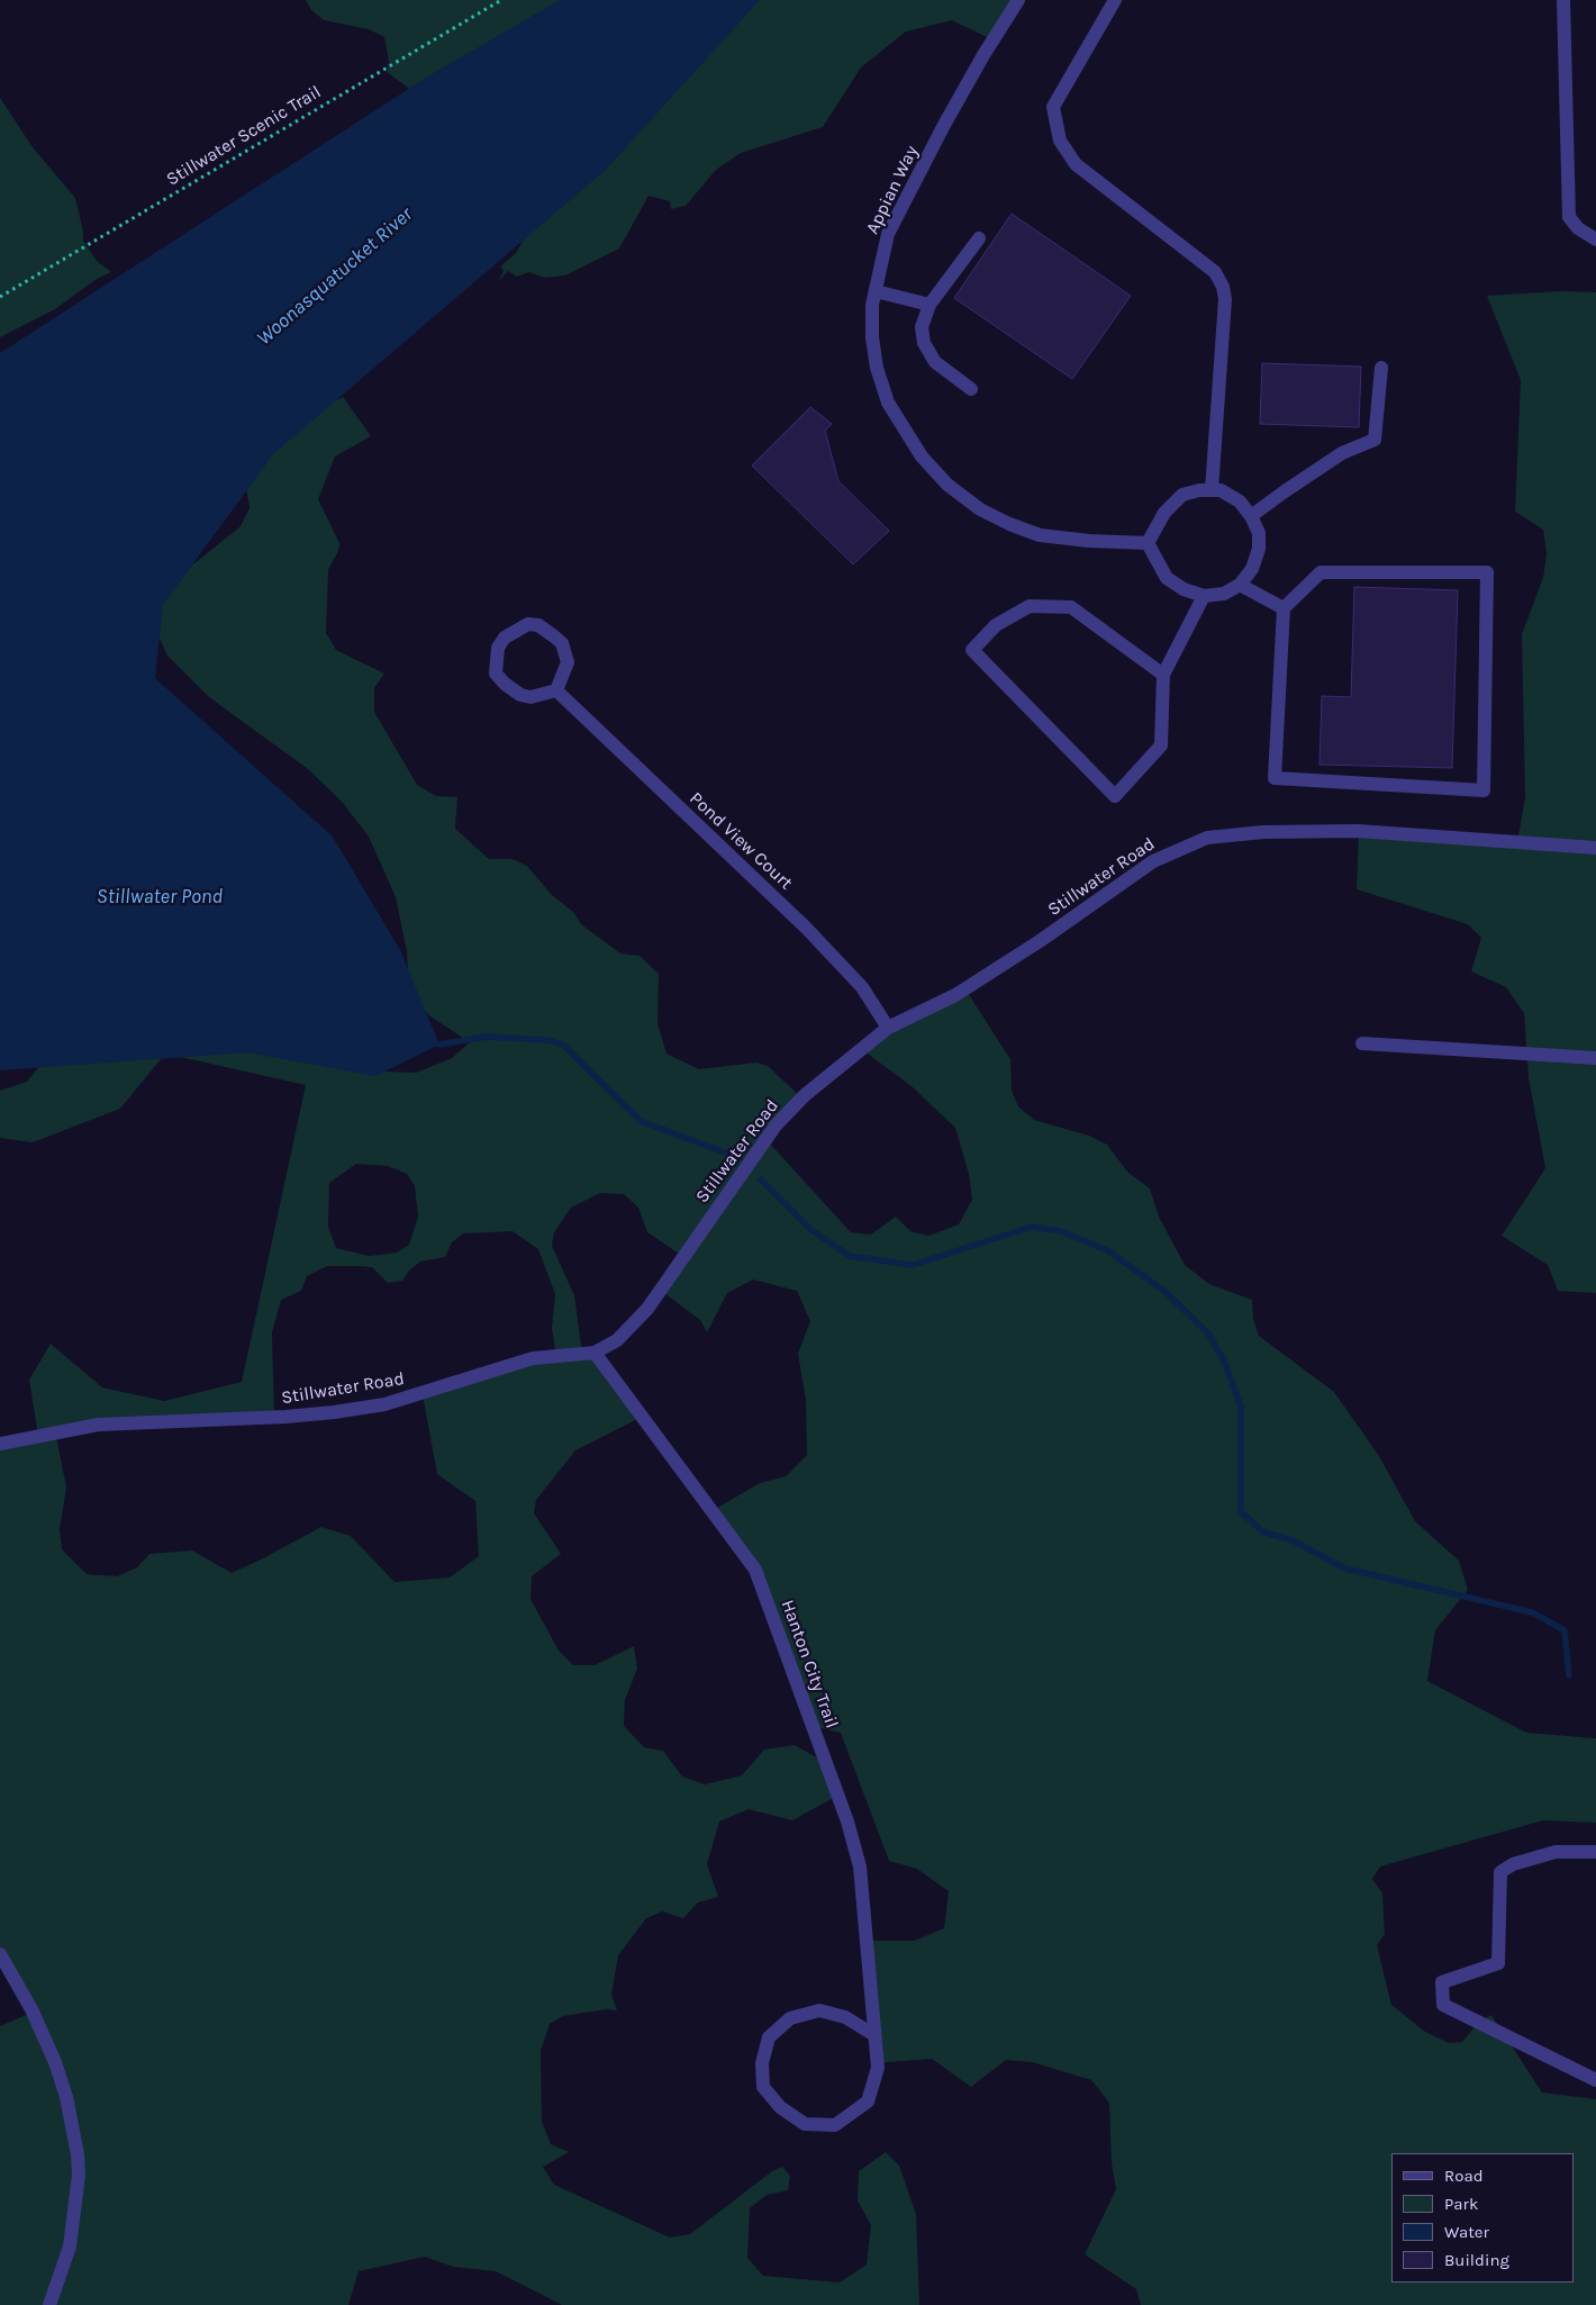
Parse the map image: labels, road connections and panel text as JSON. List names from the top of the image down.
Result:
{
  "streets": {
    "street": [
      "Appian Way",
      "Pond View Court",
      "Stillwater Road",
      "Hanton City Trail"
    ],
    "path": ["Stillwater Scenic Trail"]
  },
  "crossings": [
    ["Pond View Court", "Stillwater Road"],
    ["Stillwater Road", "Hanton City Trail"]
  ],
  "water": ["Woonasquatucket River", "Stillwater Pond"],
  "legend": [
    "Road",
    "Park",
    "Water",
    "Building"
  ]
}
